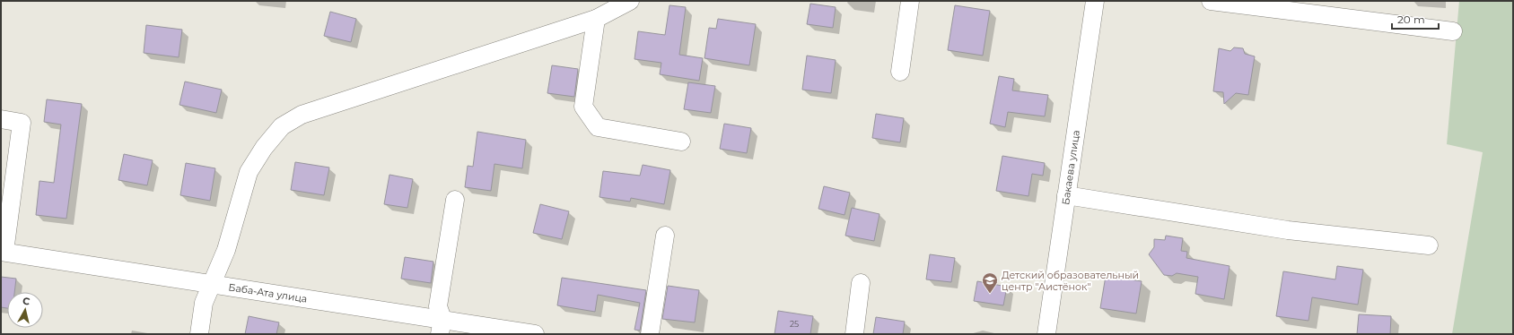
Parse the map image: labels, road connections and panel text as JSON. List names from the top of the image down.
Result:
{
  "streets": {
    "street": ["Бакаева улица", "Баба-Ата улица"]
  },
  "places": {
    "school or university": ["Детский образовательный центр \"Аистёнок\""]
  },
  "house_numbers": ["25"],
  "scale_bar": "20 m",
  "north": "top"
}
